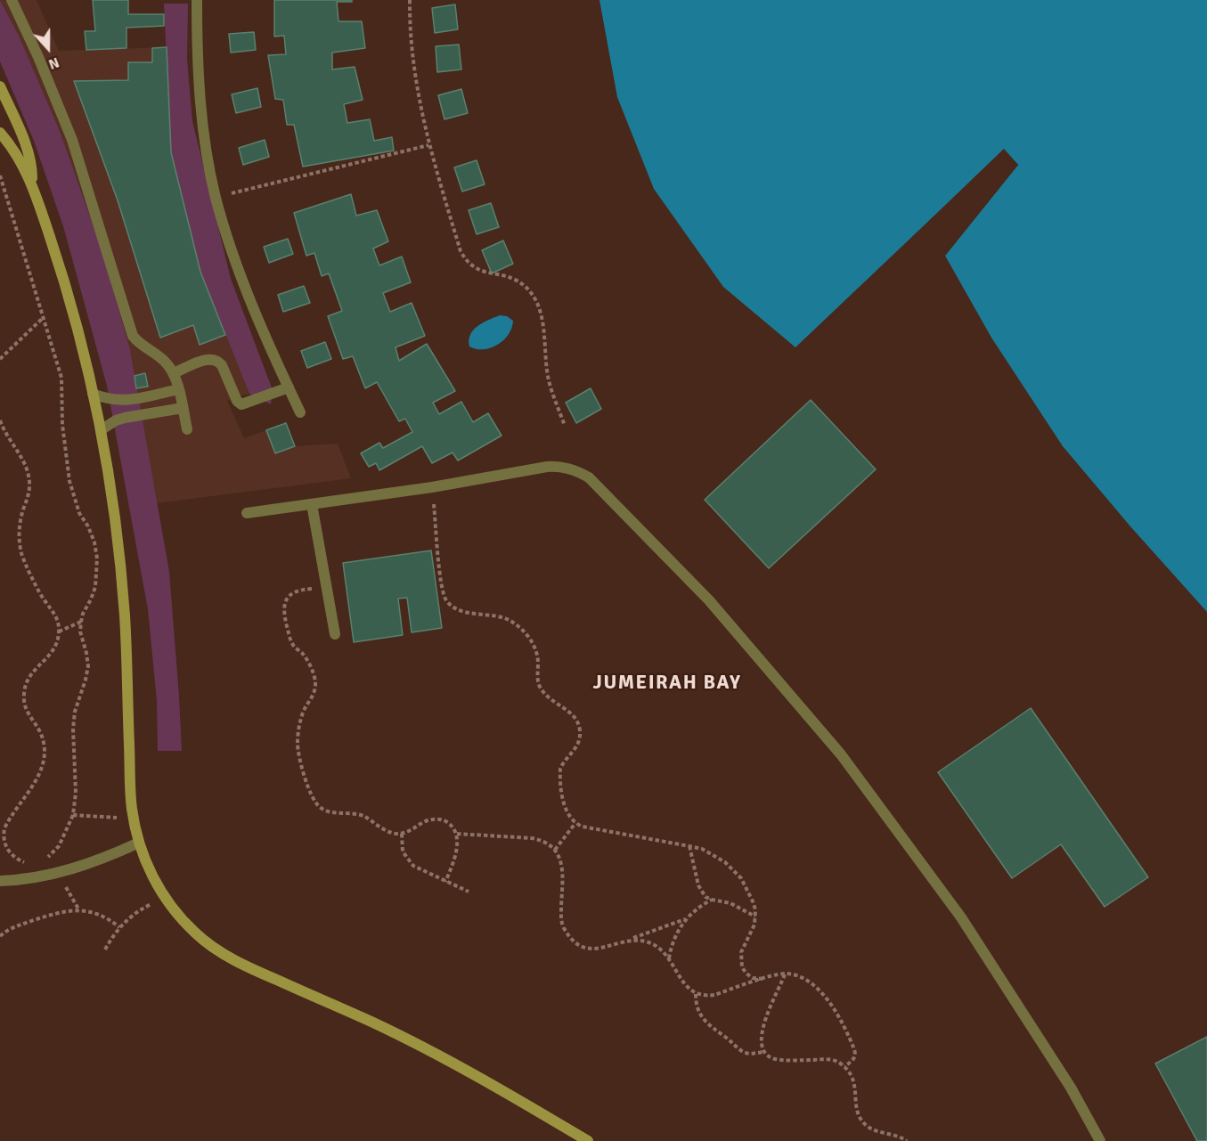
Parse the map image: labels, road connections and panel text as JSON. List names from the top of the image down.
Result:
{
  "districts": ["JUMEIRAH BAY"],
  "north": "bottom"
}
